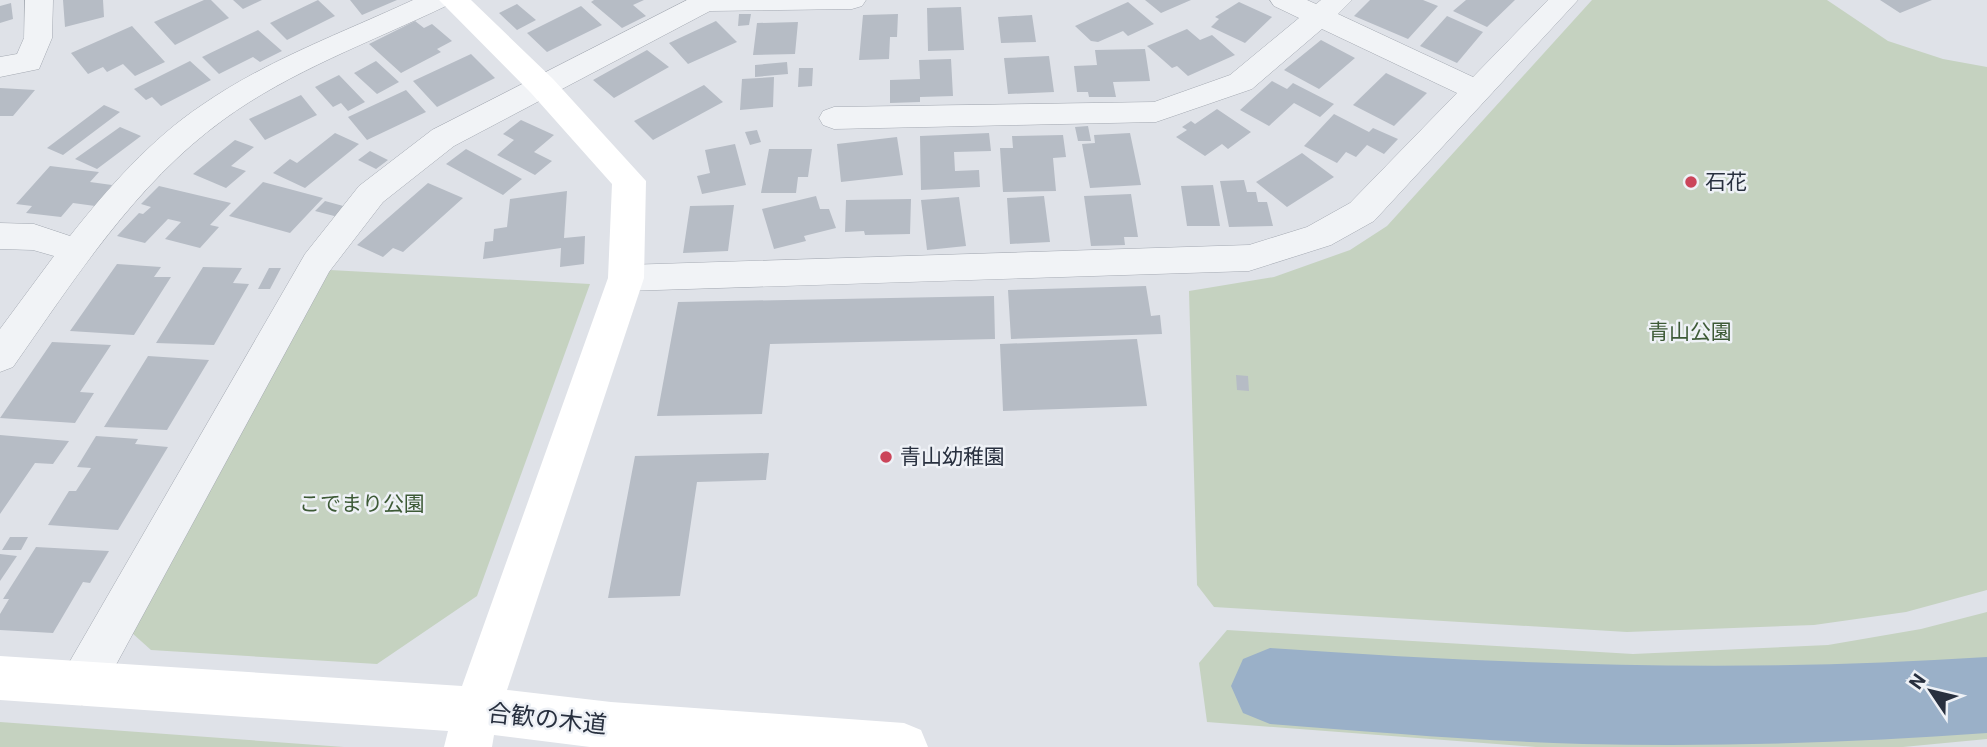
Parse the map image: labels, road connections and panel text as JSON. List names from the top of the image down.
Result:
{
  "streets": {
    "street": ["合歓の木道"]
  },
  "parks": ["青山公園", "こでまり公園"],
  "places": ["石花", "青山幼稚園"],
  "north": "top left"
}
